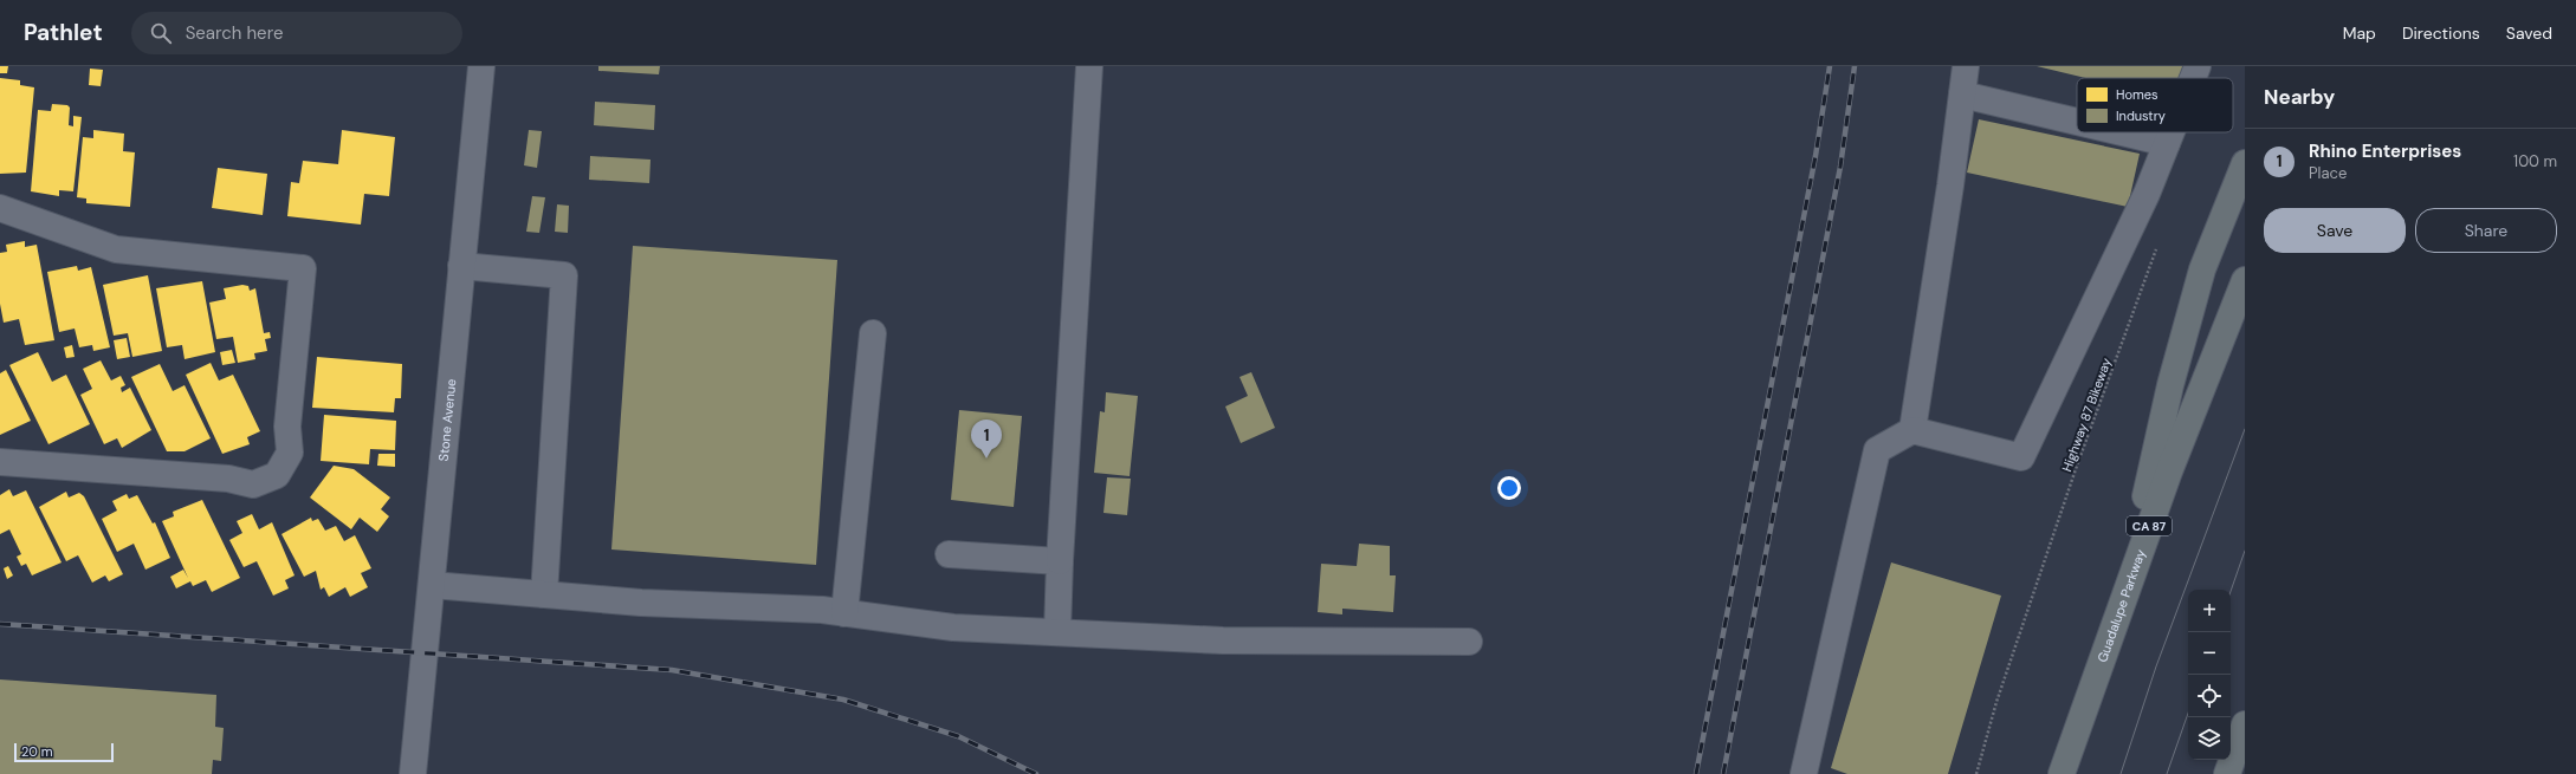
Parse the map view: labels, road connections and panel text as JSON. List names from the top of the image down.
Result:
{
  "streets": {
    "highway": ["CA 87", "Guadalupe Parkway"],
    "street": ["Stone Avenue"],
    "path": ["Highway 87 Bikeway"]
  },
  "legend": ["Homes", "Industry"],
  "scale_bar": "20 m",
  "page": {
    "header": "Pathlet",
    "search": "Search here",
    "nav": ["Map", "Directions", "Saved"],
    "heading": "Nearby",
    "list": [
      {
        "mark": "1",
        "name": "Rhino Enterprises",
        "note": "Place",
        "value": "100 m"
      }
    ],
    "buttons": ["Save", "Share"],
    "pins": "1",
    "map_buttons": ["+", "−"],
    "scale": "20 m"
  }
}
